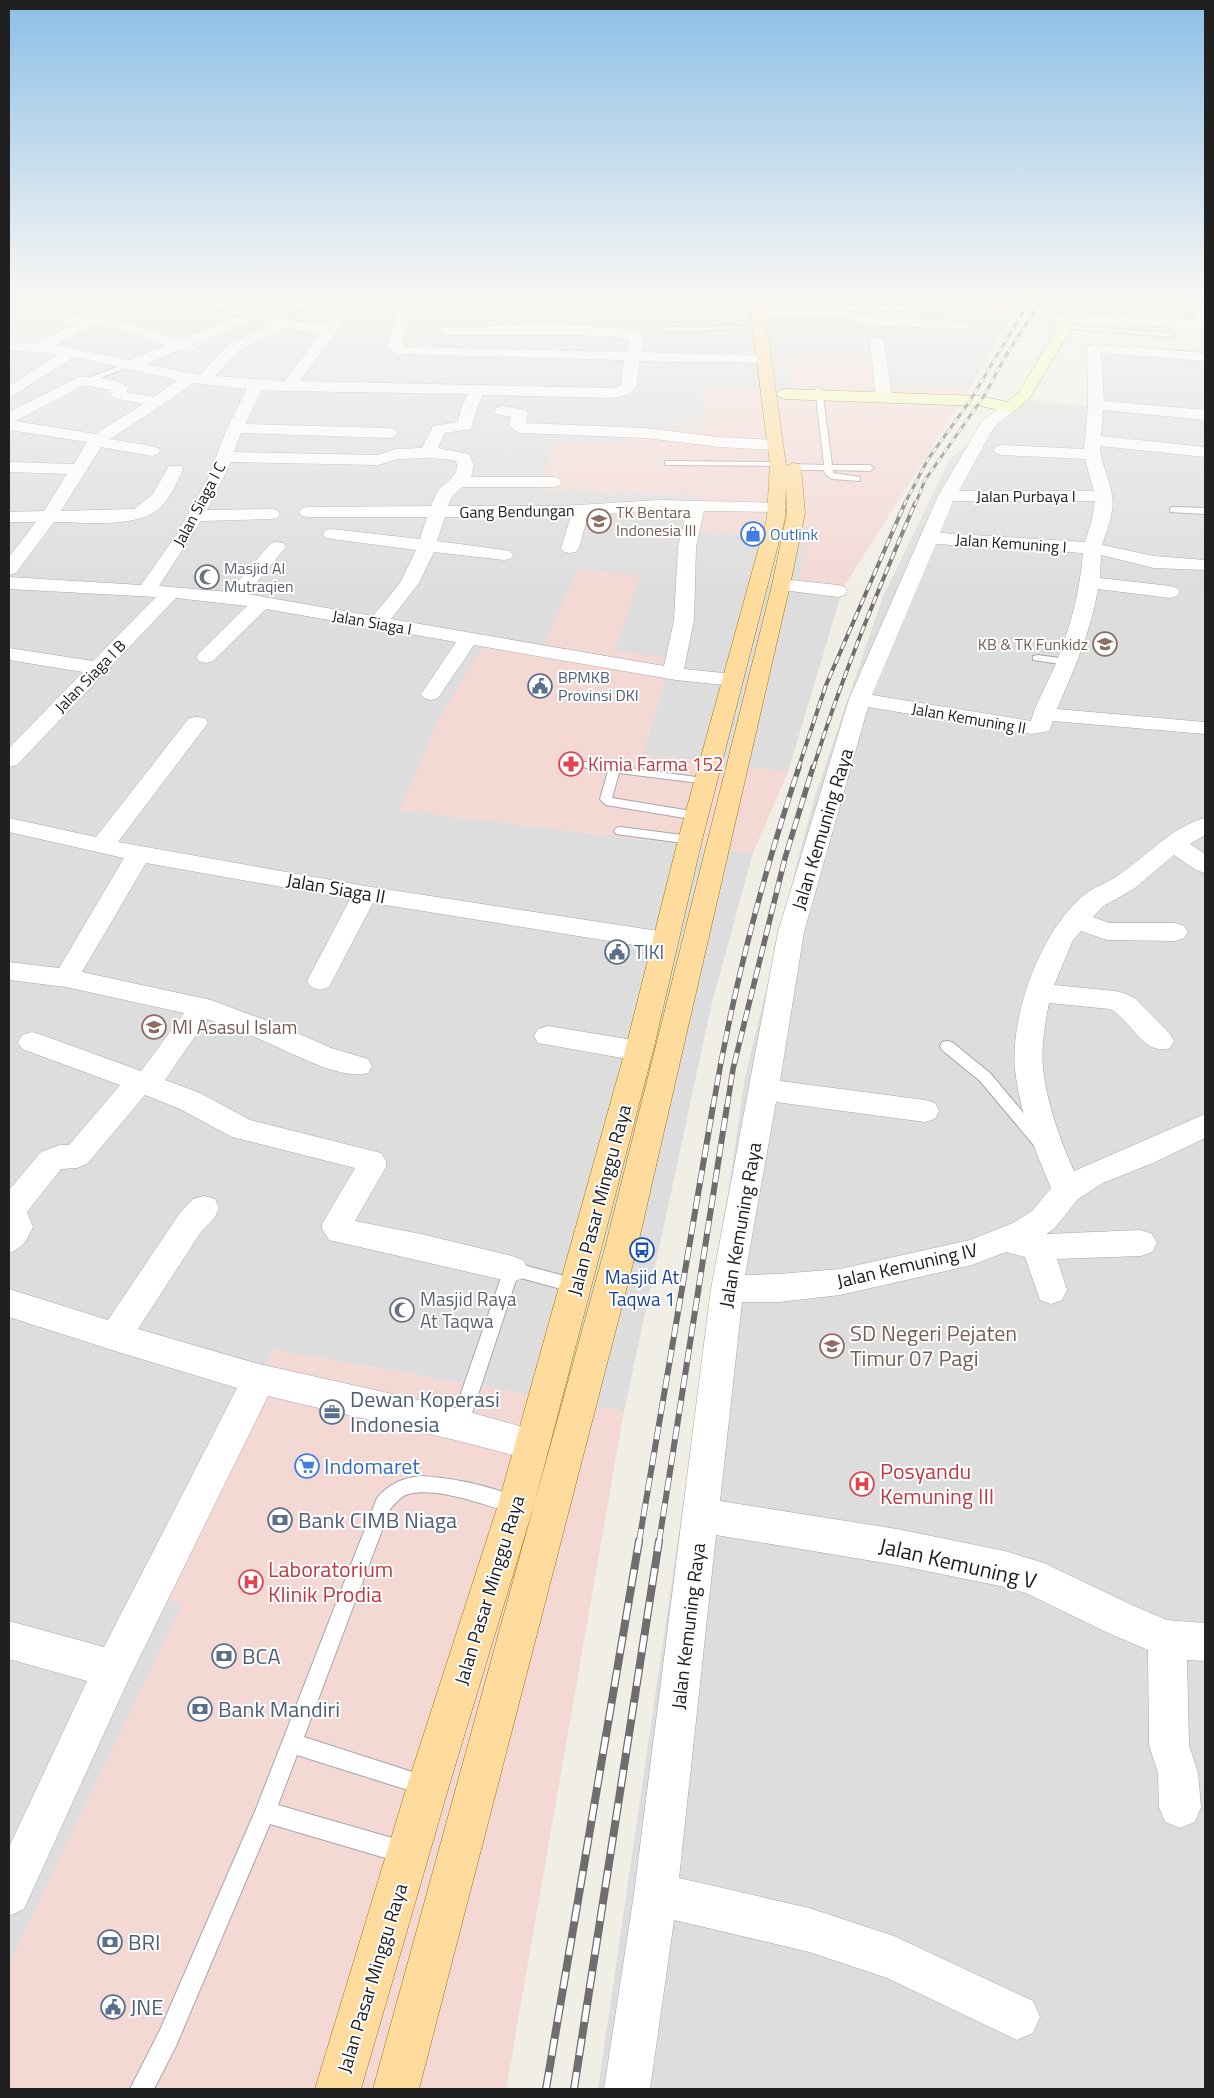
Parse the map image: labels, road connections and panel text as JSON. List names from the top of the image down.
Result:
{
  "streets": {
    "main road": ["Jalan Pasar Minggu Raya"],
    "street": [
      "Jalan Purbaya I",
      "Jalan Siaga I C",
      "Gang Bendungan",
      "Jalan Kemuning I",
      "Jalan Siaga I",
      "Jalan Siaga I B",
      "Jalan Kemuning II",
      "Jalan Kemuning Raya",
      "Jalan Siaga II",
      "Jalan Kemuning IV",
      "Jalan Kemuning V"
    ]
  },
  "crossings": [
    ["Jalan Purbaya I", "Jalan Kemuning II"],
    ["Jalan Purbaya I", "Jalan Kemuning Raya"],
    ["Jalan Siaga I C", "Jalan Siaga I"],
    ["Gang Bendungan", "Jalan Pasar Minggu Raya"],
    ["Jalan Kemuning I", "Jalan Kemuning II"],
    ["Jalan Kemuning I", "Jalan Kemuning Raya"],
    ["Jalan Siaga I", "Jalan Siaga I B"],
    ["Jalan Siaga I", "Jalan Pasar Minggu Raya"],
    ["Jalan Kemuning II", "Jalan Kemuning Raya"],
    ["Jalan Kemuning Raya", "Jalan Kemuning IV"],
    ["Jalan Kemuning Raya", "Jalan Kemuning V"],
    ["Jalan Siaga II", "Jalan Pasar Minggu Raya"]
  ],
  "places": {
    "school or university": [
      "TK Bentara Indonesia III",
      "KB & TK Funkidz",
      "MI Asasul Islam",
      "SD Negeri Pejaten Timur 07 Pagi"
    ],
    "shop": ["Outlink"],
    "mosque": ["Masjid Al Mutraqien", "Masjid Raya At Taqwa"],
    "public building": ["BPMKB Provinsi DKI", "TIKI", "JNE"],
    "pharmacy": ["Kimia Farma 152"],
    "bus stop": ["Masjid At Taqwa 1"],
    "office": ["Dewan Koperasi Indonesia"],
    "supermarket": ["Indomaret"],
    "hospital": ["Posyandu Kemuning III", "Laboratorium Klinik Prodia"],
    "bank": [
      "Bank CIMB Niaga",
      "BCA",
      "Bank Mandiri",
      "BRI"
    ]
  }
}
